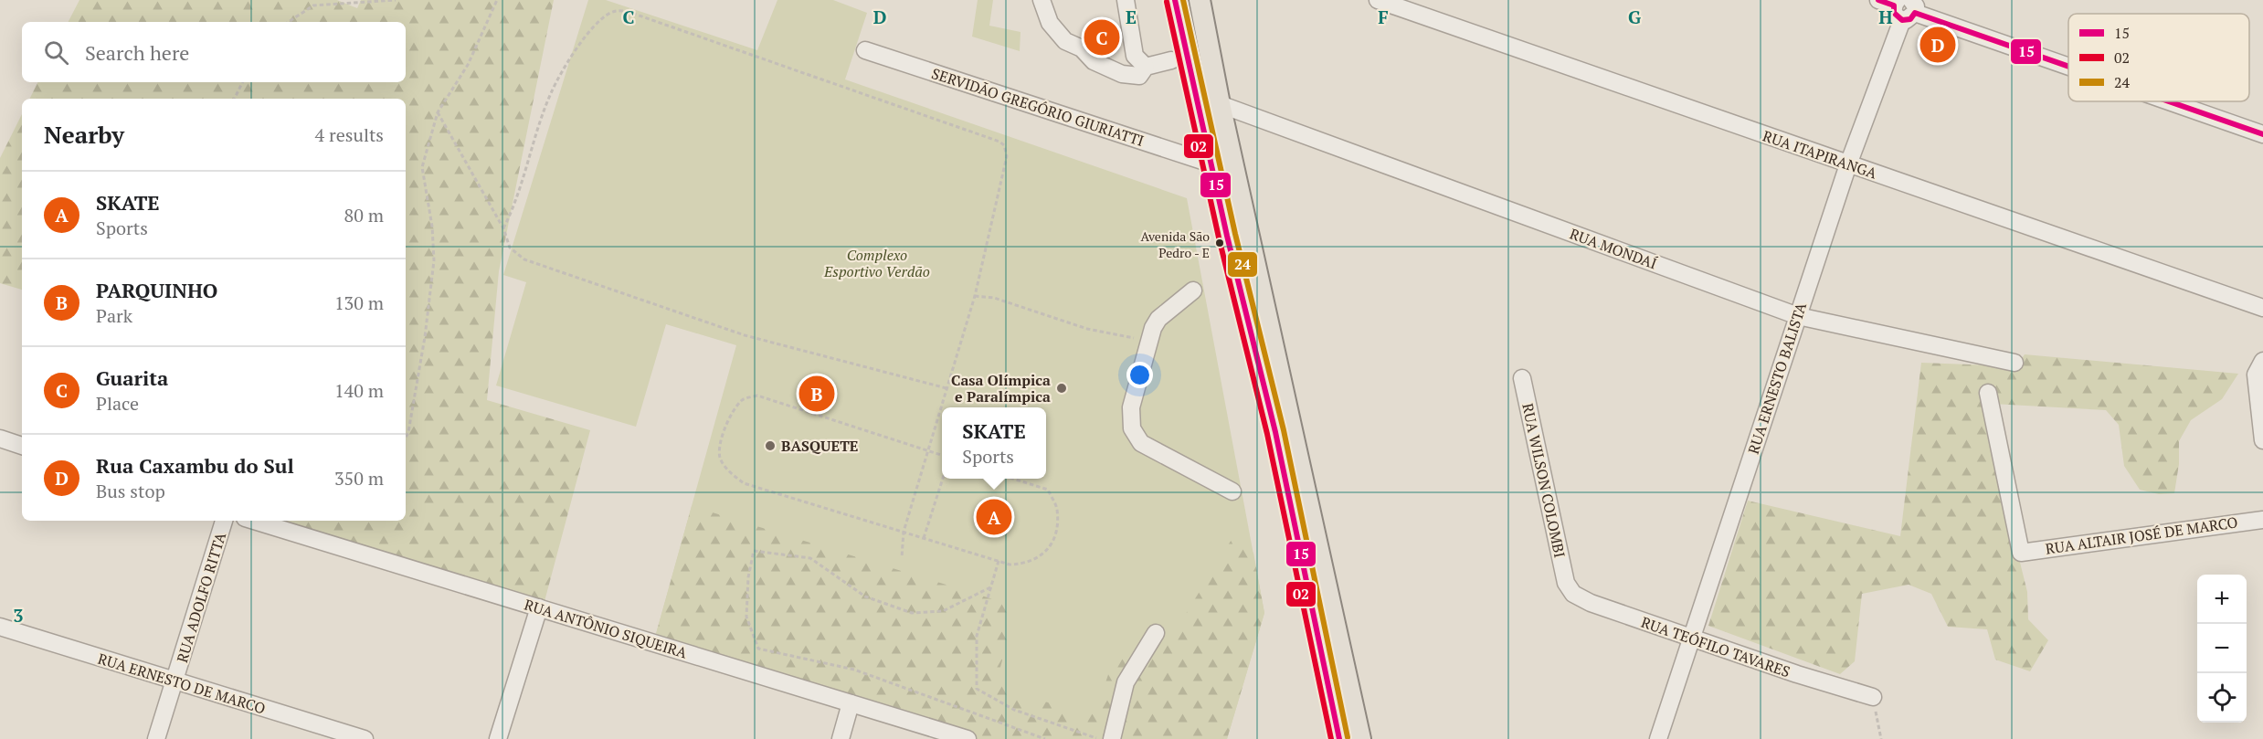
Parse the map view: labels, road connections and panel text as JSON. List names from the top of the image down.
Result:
{
  "streets": {
    "street": [
      "SERVIDÃO GREGÓRIO GIURIATTI",
      "RUA ITAPIRANGA",
      "RUA MONDAÍ",
      "RUA ERNESTO BALISTA",
      "RUA WILSON COLOMBI",
      "RUA ALTAIR JOSÉ DE MARCO",
      "RUA ADOLFO RITTA",
      "RUA ANTÔNIO SIQUEIRA",
      "RUA TEÓFILO TAVARES",
      "RUA ERNESTO DE MARCO"
    ]
  },
  "crossings": [
    ["RUA ITAPIRANGA", "RUA ERNESTO BALISTA"],
    ["RUA MONDAÍ", "RUA ERNESTO BALISTA"],
    ["RUA ERNESTO BALISTA", "RUA TEÓFILO TAVARES"],
    ["RUA WILSON COLOMBI", "RUA TEÓFILO TAVARES"],
    ["RUA ADOLFO RITTA", "RUA ERNESTO DE MARCO"]
  ],
  "parks": ["Complexo Esportivo Verdão"],
  "places": ["Avenida São Pedro - E", "Casa Olímpica e Paralímpica", "BASQUETE"],
  "lines": ["transit line 15", "transit line 24", "transit line 02"],
  "legend": ["15", "02", "24"],
  "page": {
    "pins": [
      "C",
      "D",
      "B",
      "A"
    ],
    "search": "Search here",
    "heading": ["Nearby", "4 results"],
    "list": [
      {
        "mark": "A",
        "name": "SKATE",
        "note": "Sports",
        "value": "80 m"
      },
      {
        "mark": "B",
        "name": "PARQUINHO",
        "note": "Park",
        "value": "130 m"
      },
      {
        "mark": "C",
        "name": "Guarita",
        "note": "Place",
        "value": "140 m"
      },
      {
        "mark": "D",
        "name": "Rua Caxambu do Sul",
        "note": "Bus stop",
        "value": "350 m"
      }
    ],
    "popup": ["SKATE", "Sports"],
    "map_buttons": ["+", "−"]
  },
  "grid": {
    "columns": [
      "C",
      "D",
      "E",
      "F",
      "G",
      "H"
    ],
    "rows": ["3"]
  }
}
